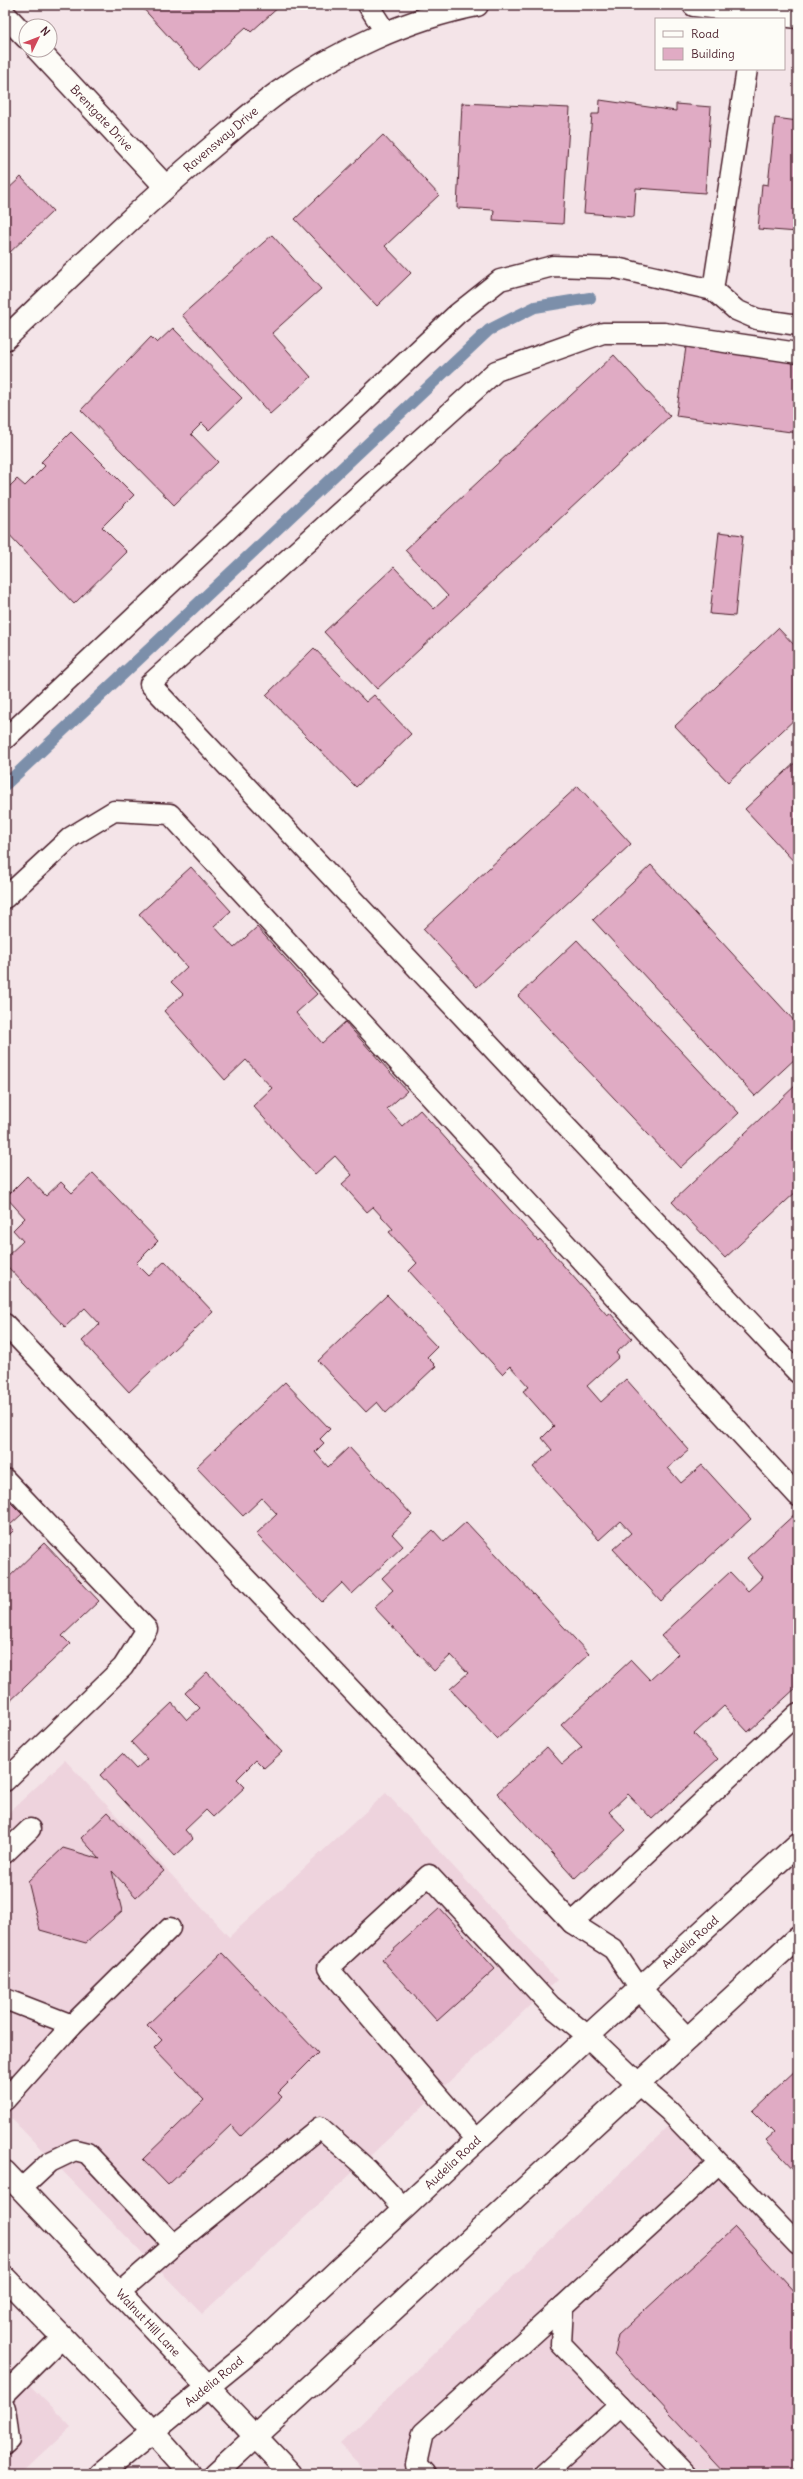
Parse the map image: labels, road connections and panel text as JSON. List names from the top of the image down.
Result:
{
  "streets": {
    "main road": [
      "Brentgate Drive",
      "Ravensway Drive",
      "Audelia Road",
      "Walnut Hill Lane"
    ]
  },
  "crossings": [
    ["Brentgate Drive", "Ravensway Drive"],
    ["Audelia Road", "Walnut Hill Lane"]
  ],
  "legend": ["Road", "Building"],
  "north": "top right"
}
